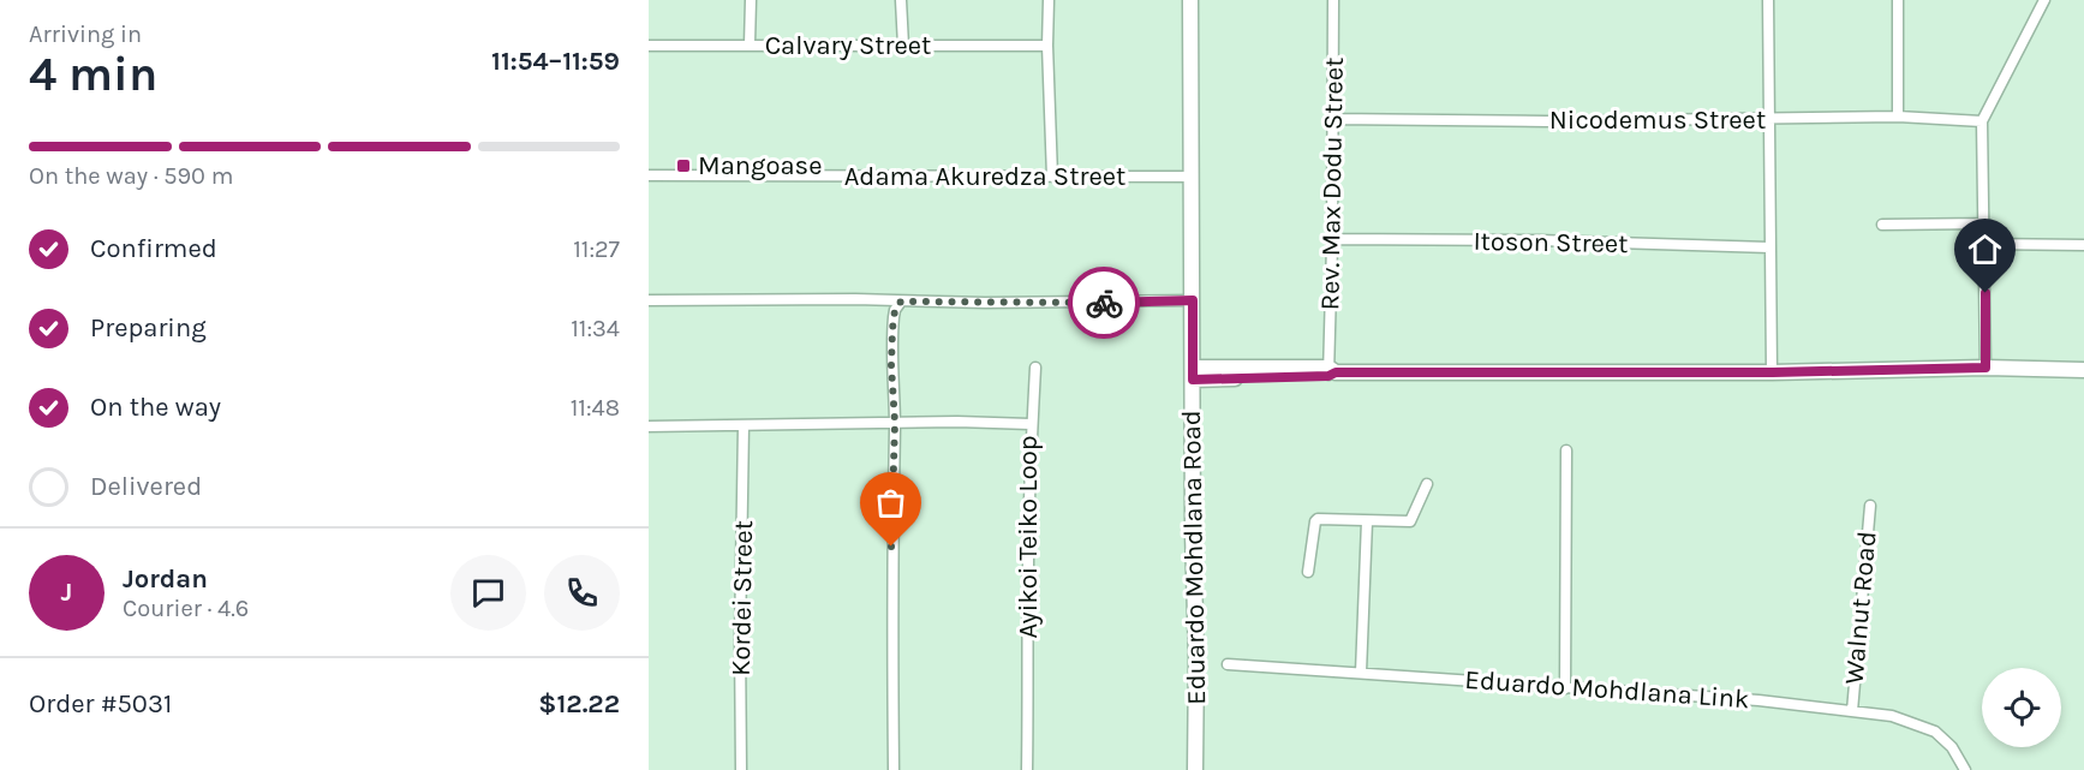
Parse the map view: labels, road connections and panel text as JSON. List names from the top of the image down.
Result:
{
  "streets": {
    "street": [
      "Calvary Street",
      "Nicodemus Street",
      "Adama Akuredza Street",
      "Rev. Max Dodu Street",
      "Itoson Street",
      "Ayikoi Teiko Loop",
      "Eduardo Mohdlana Road",
      "Kordei Street",
      "Walnut Road",
      "Eduardo Mohdlana Link"
    ]
  },
  "crossings": [
    ["Nicodemus Street", "Rev. Max Dodu Street"],
    ["Adama Akuredza Street", "Eduardo Mohdlana Road"],
    ["Rev. Max Dodu Street", "Itoson Street"],
    ["Ayikoi Teiko Loop", "Kordei Street"],
    ["Walnut Road", "Eduardo Mohdlana Link"]
  ],
  "places": {
    "transit": ["Mangoase"]
  },
  "page": {
    "heading": ["4 min", "Arriving in", "11:54–11:59"],
    "panel": [
      "Jordan",
      "Courier · 4.6",
      "Order #5031",
      "$12.22"
    ],
    "bar": "On the way · 590 m",
    "list": [
      ["Confirmed", "11:27"],
      ["Preparing", "11:34"],
      ["On the way", "11:48"],
      "Delivered"
    ],
    "round": "J"
  }
}
